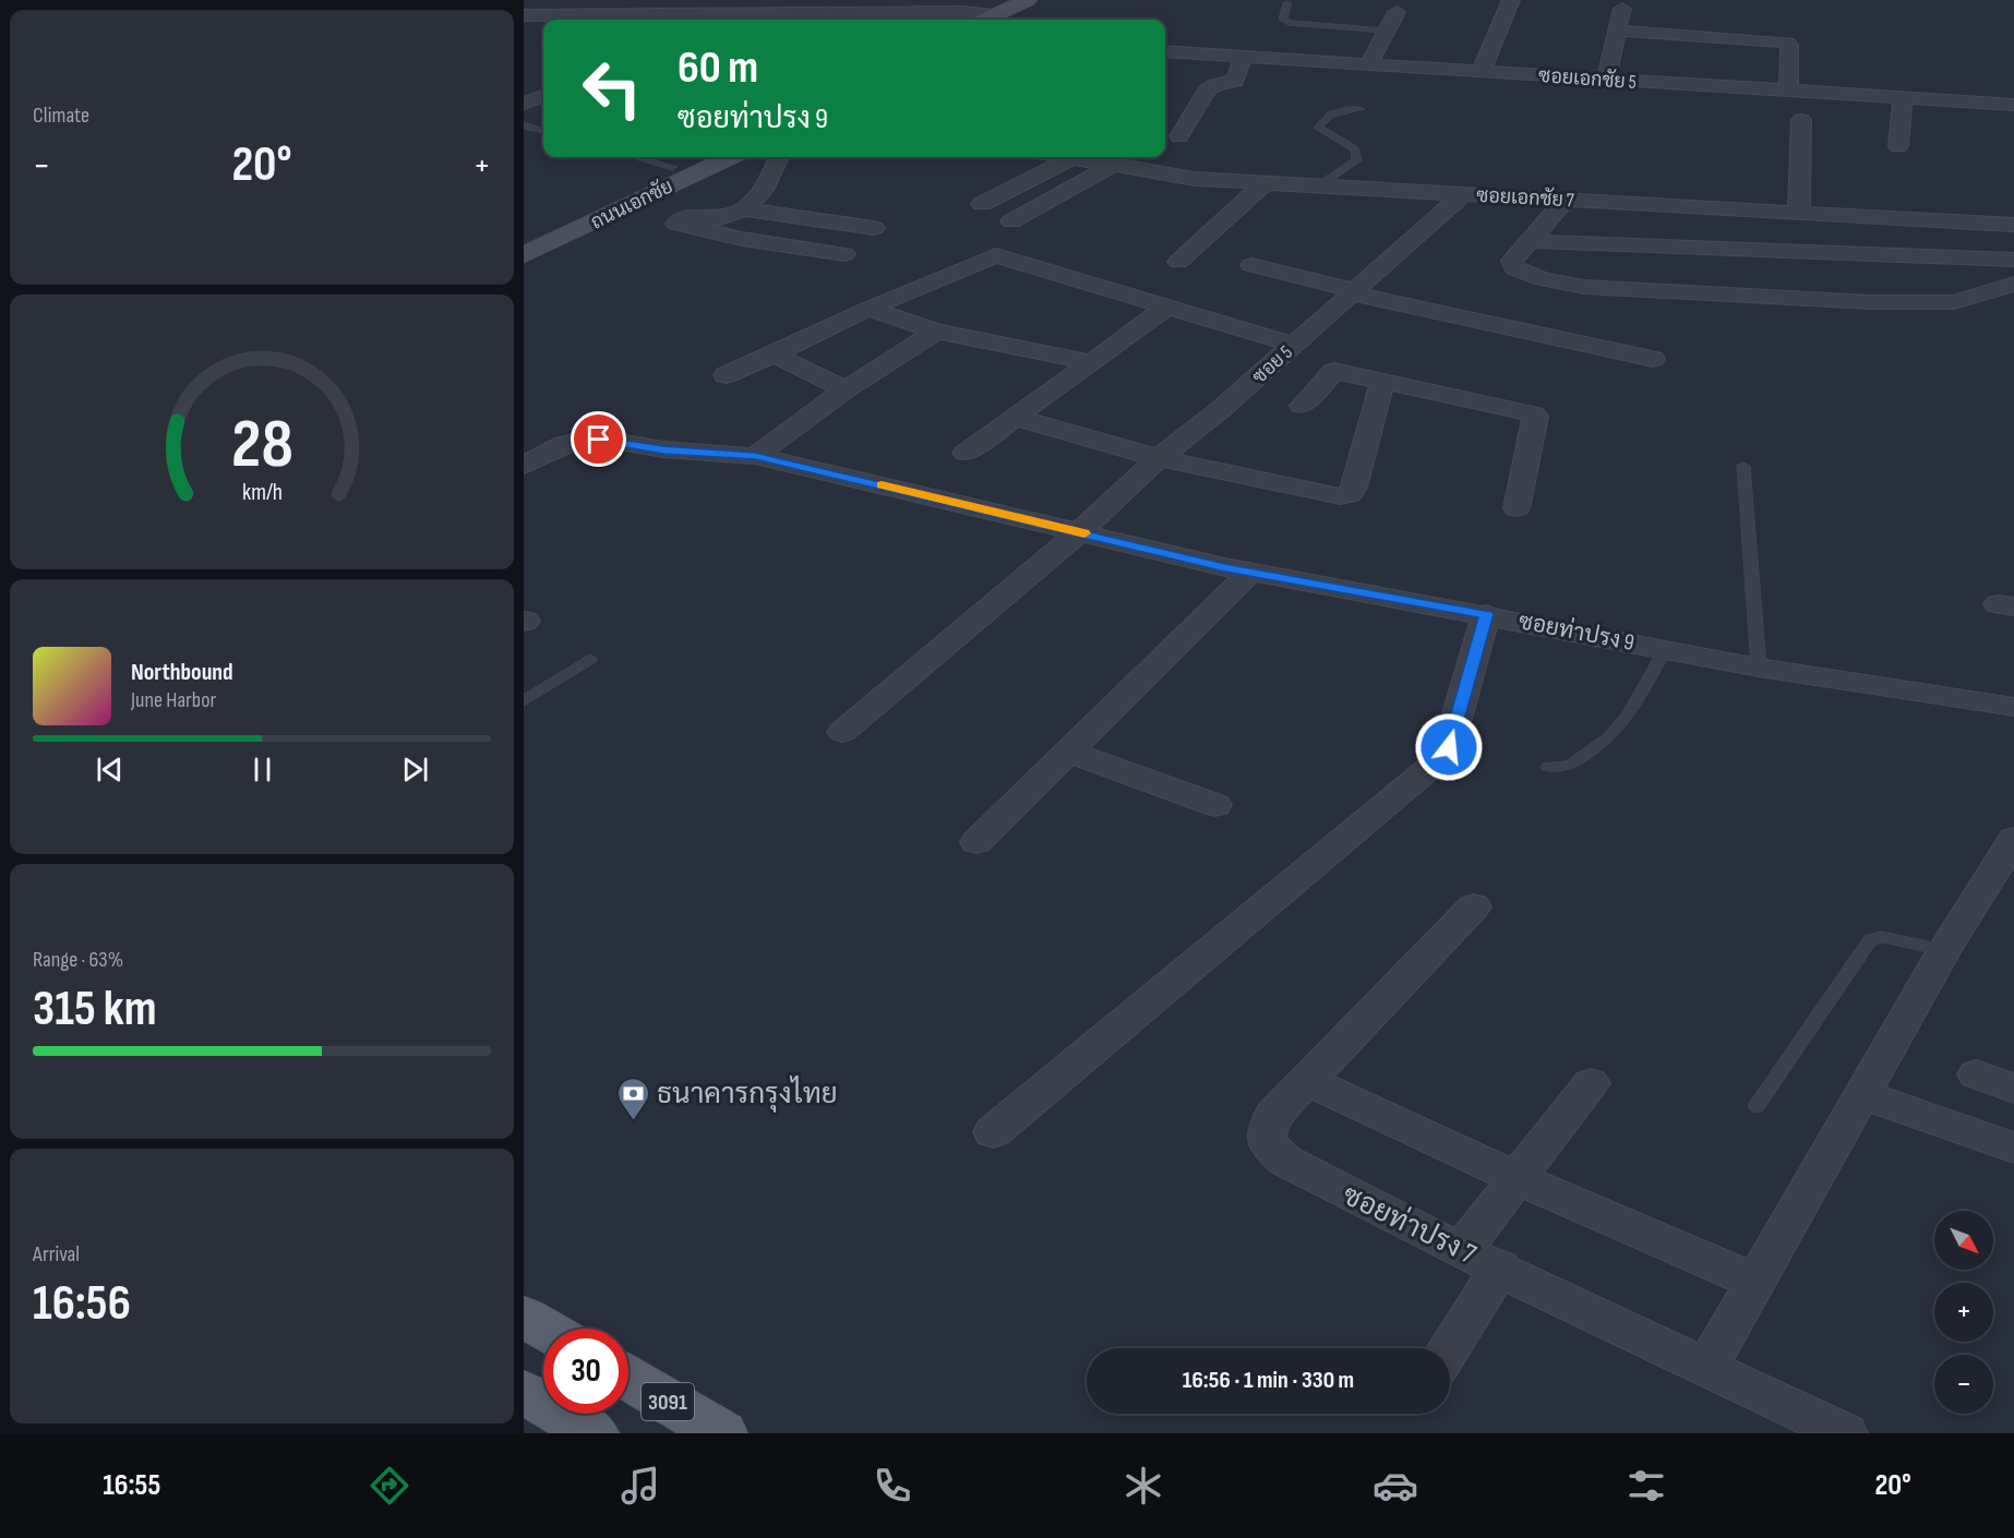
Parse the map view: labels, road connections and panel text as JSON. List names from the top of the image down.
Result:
{
  "streets": {
    "main road": ["ถนนเอกชัย", "3091"],
    "street": [
      "ซอยเอกชัย 5",
      "ซอยเอกชัย 7",
      "ซอย 5",
      "ซอยท่าปรง 9",
      "ซอยท่าปรง 7"
    ]
  },
  "crossings": [
    ["ซอยเอกชัย 7", "ซอย 5"],
    ["ซอย 5", "ซอยท่าปรง 9"]
  ],
  "places": {
    "bank": ["ธนาคารกรุงไทย"]
  },
  "north": "bottom right",
  "page": {
    "tile": [
      "Climate",
      ["Range · 63%", "315 km"],
      ["Arrival", "16:56"]
    ],
    "turn": ["60 m", "ซอยท่าปรง 9"],
    "heat": ["−", "20°", "+"],
    "song": ["Northbound", "June Harbor"],
    "map_buttons": ["+", "−"],
    "limit": "30",
    "trip": "16:56 · 1 min · 330 m",
    "tabs": ["16:55", "20°"],
    "gauge": ["28", "km/h"]
  }
}
